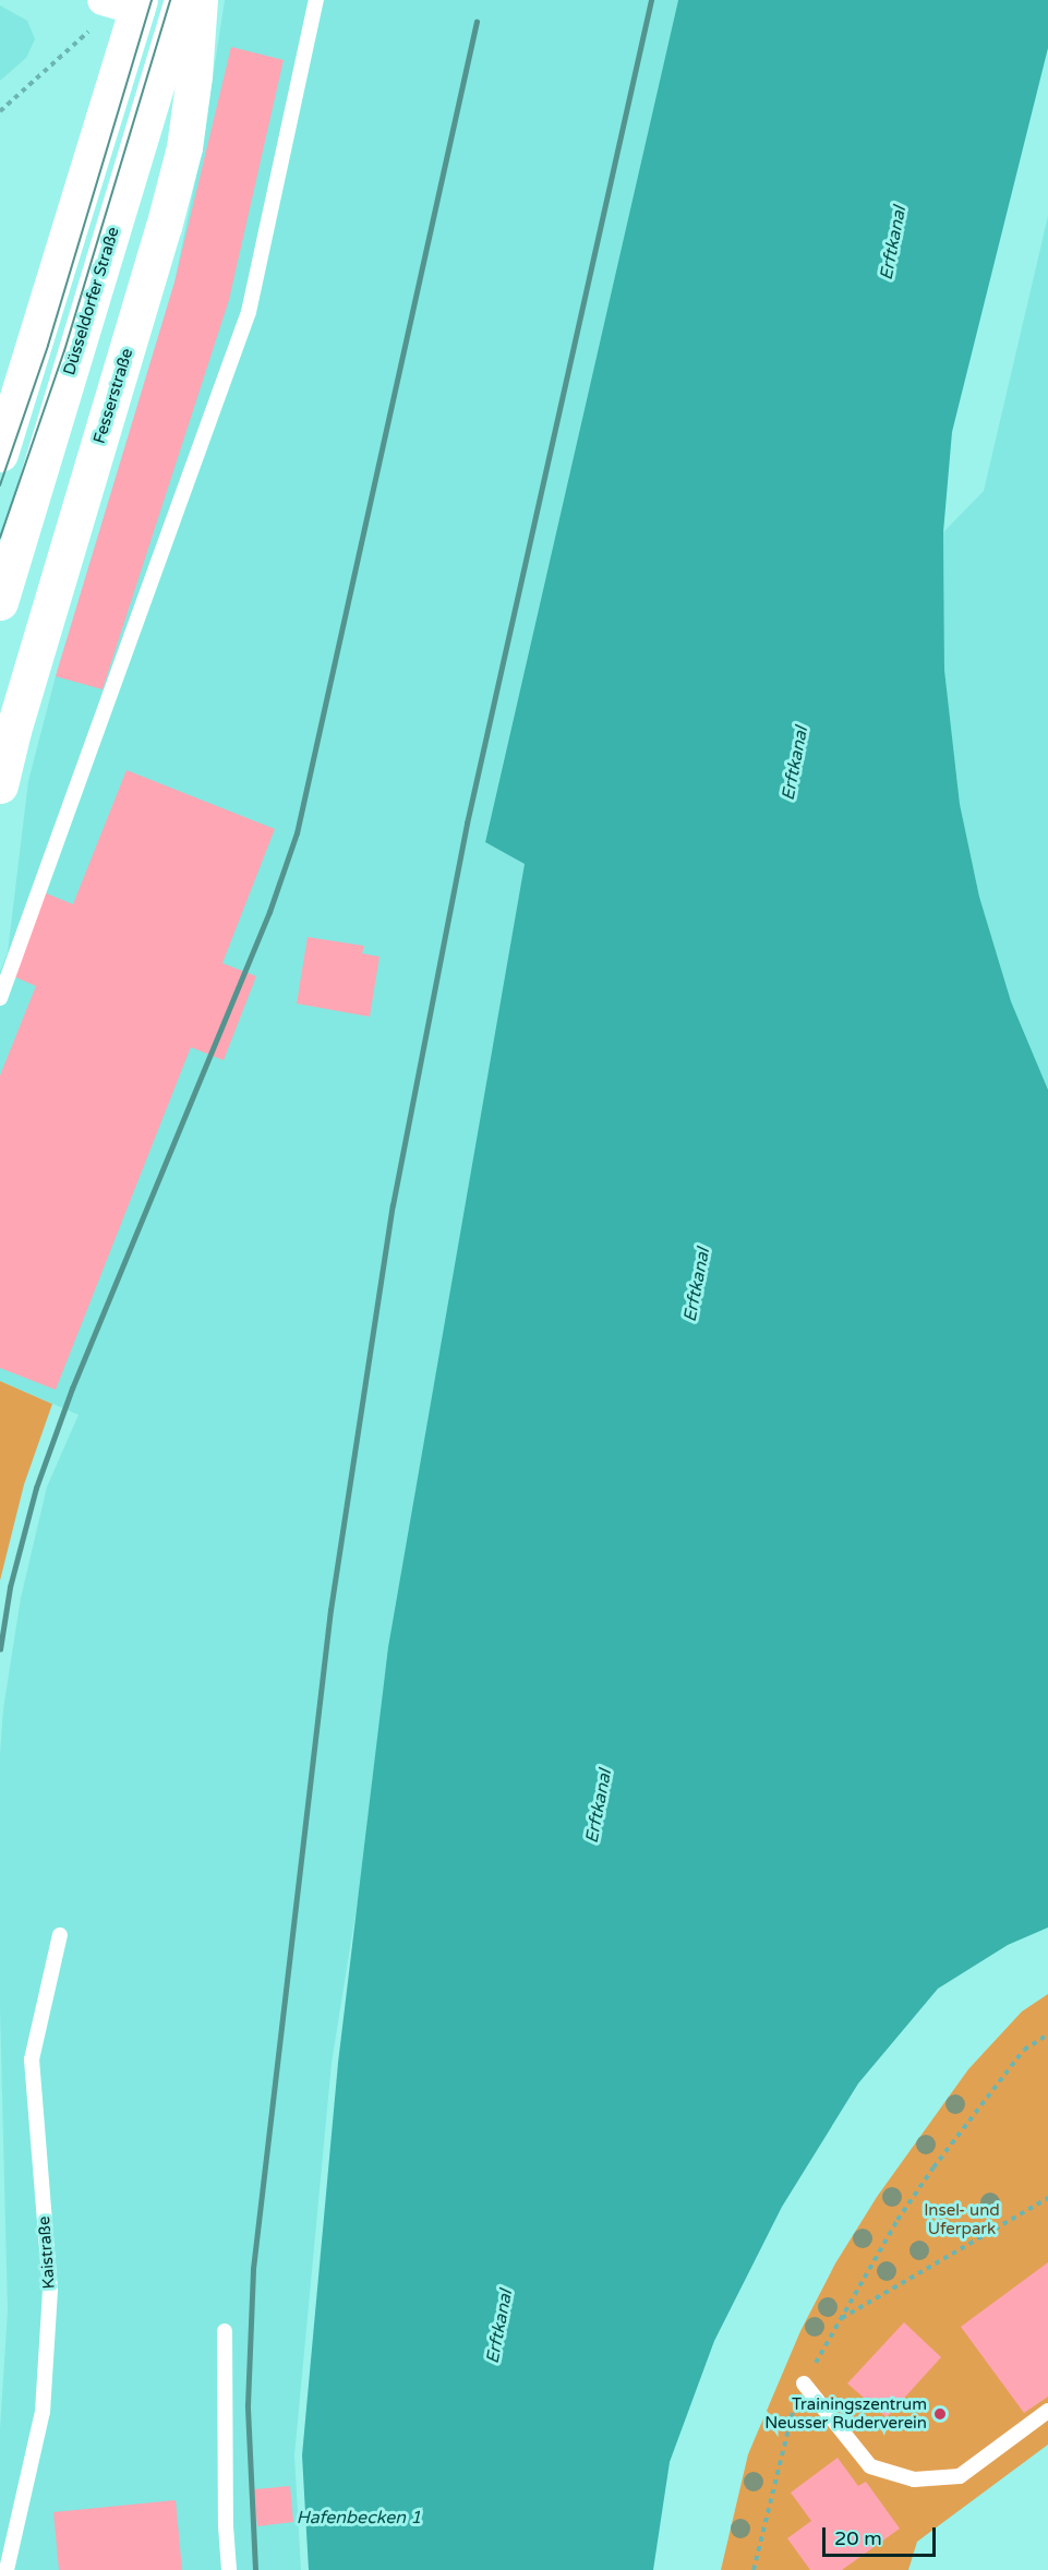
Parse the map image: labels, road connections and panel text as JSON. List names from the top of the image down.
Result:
{
  "streets": {
    "main road": ["Düsseldorfer Straße", "Fesserstraße"],
    "lane": ["Kaistraße"]
  },
  "water": ["Erftkanal", "Hafenbecken 1"],
  "parks": ["Insel- und Uferpark"],
  "places": ["Trainingszentrum Neusser Ruderverein"],
  "scale_bar": "20 m"
}
